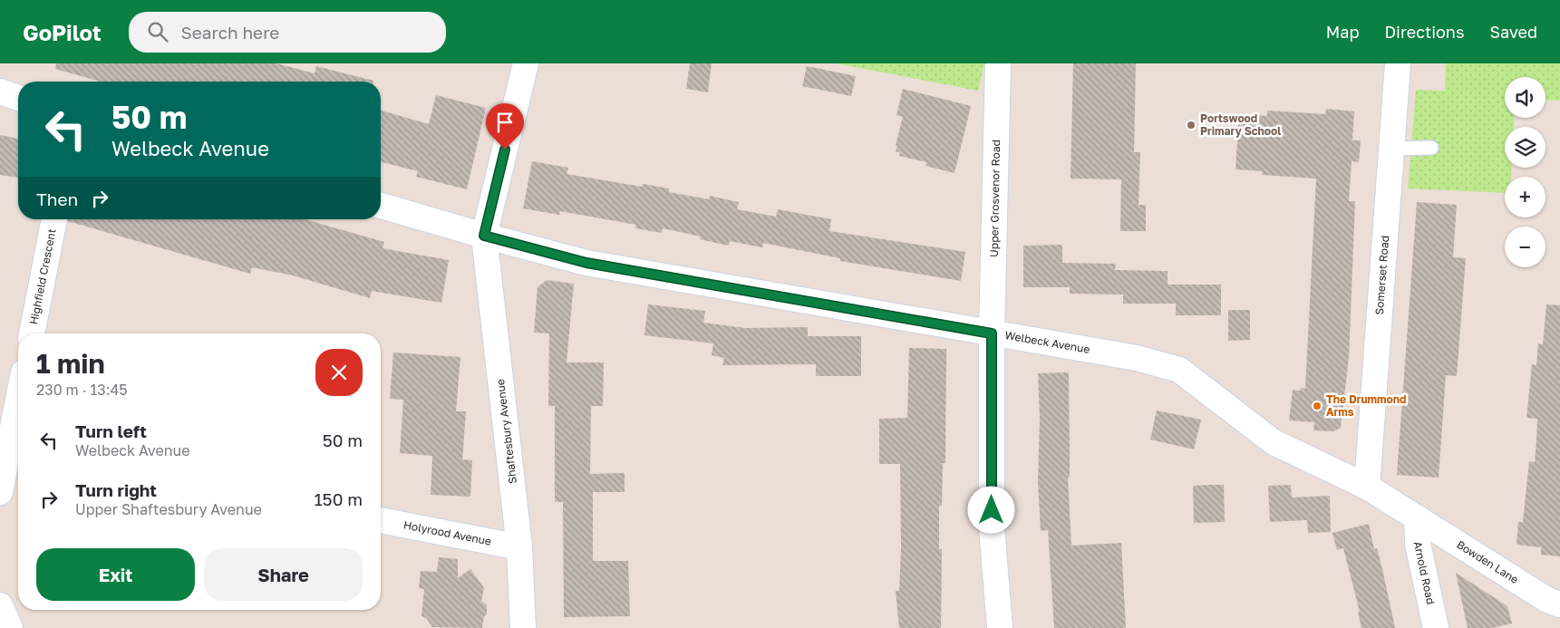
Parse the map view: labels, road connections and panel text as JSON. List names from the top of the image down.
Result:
{
  "streets": {
    "street": [
      "Upper Grosvenor Road",
      "Somerset Road",
      "Highfield Crescent",
      "Welbeck Avenue",
      "Shaftesbury Avenue",
      "Holyrood Avenue",
      "Bowden Lane",
      "Arnold Road"
    ]
  },
  "crossings": [
    ["Upper Grosvenor Road", "Welbeck Avenue"],
    ["Somerset Road", "Welbeck Avenue"],
    ["Welbeck Avenue", "Shaftesbury Avenue"],
    ["Welbeck Avenue", "Bowden Lane"],
    ["Welbeck Avenue", "Arnold Road"],
    ["Shaftesbury Avenue", "Holyrood Avenue"],
    ["Bowden Lane", "Arnold Road"]
  ],
  "places": ["Portswood Primary School", "The Drummond Arms"],
  "page": {
    "header": "GoPilot",
    "search": "Search here",
    "nav": ["Map", "Directions", "Saved"],
    "map_buttons": ["+", "−"],
    "turn": ["50 m", "Welbeck Avenue"],
    "then": "Then",
    "heading": ["1 min", "230 m · 13:45"],
    "list": [
      {
        "name": "Turn left",
        "note": "Welbeck Avenue",
        "value": "50 m"
      },
      {
        "name": "Turn right",
        "note": "Upper Shaftesbury Avenue",
        "value": "150 m"
      }
    ],
    "buttons": ["Exit", "Share"]
  }
}
